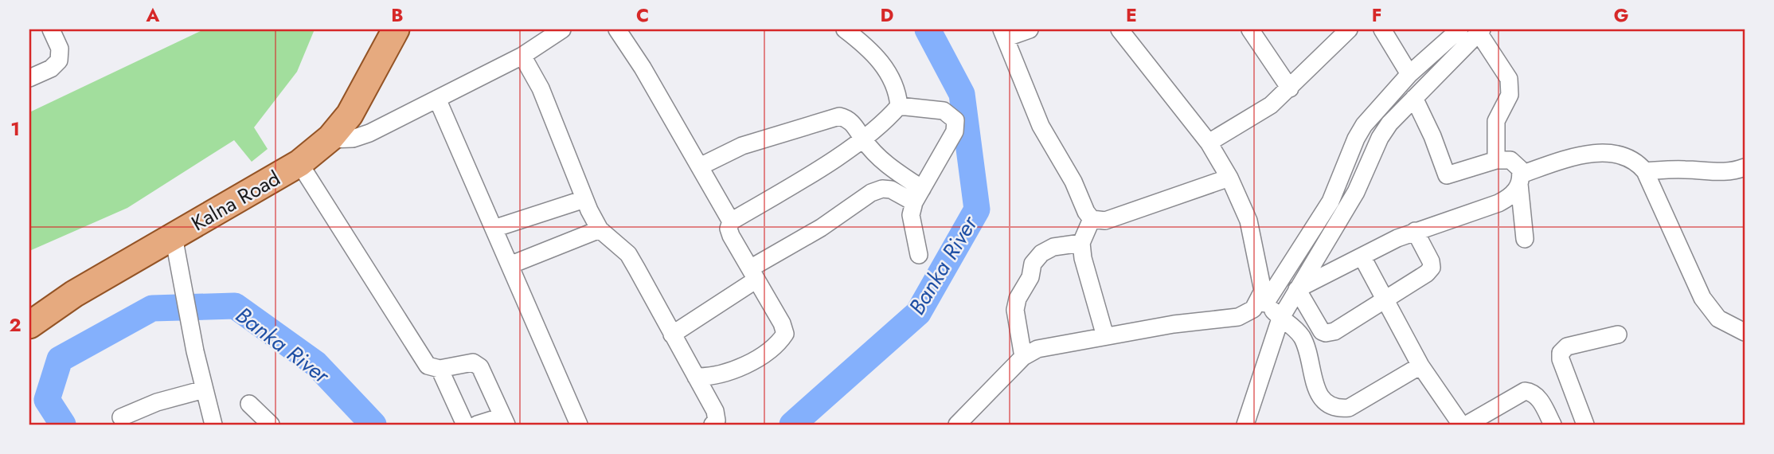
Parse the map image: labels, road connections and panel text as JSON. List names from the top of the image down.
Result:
{
  "streets": {
    "main road": ["Kalna Road"]
  },
  "water": ["Banka River"],
  "grid": {
    "columns": [
      "A",
      "B",
      "C",
      "D",
      "E",
      "F",
      "G"
    ],
    "rows": ["1", "2"]
  }
}
